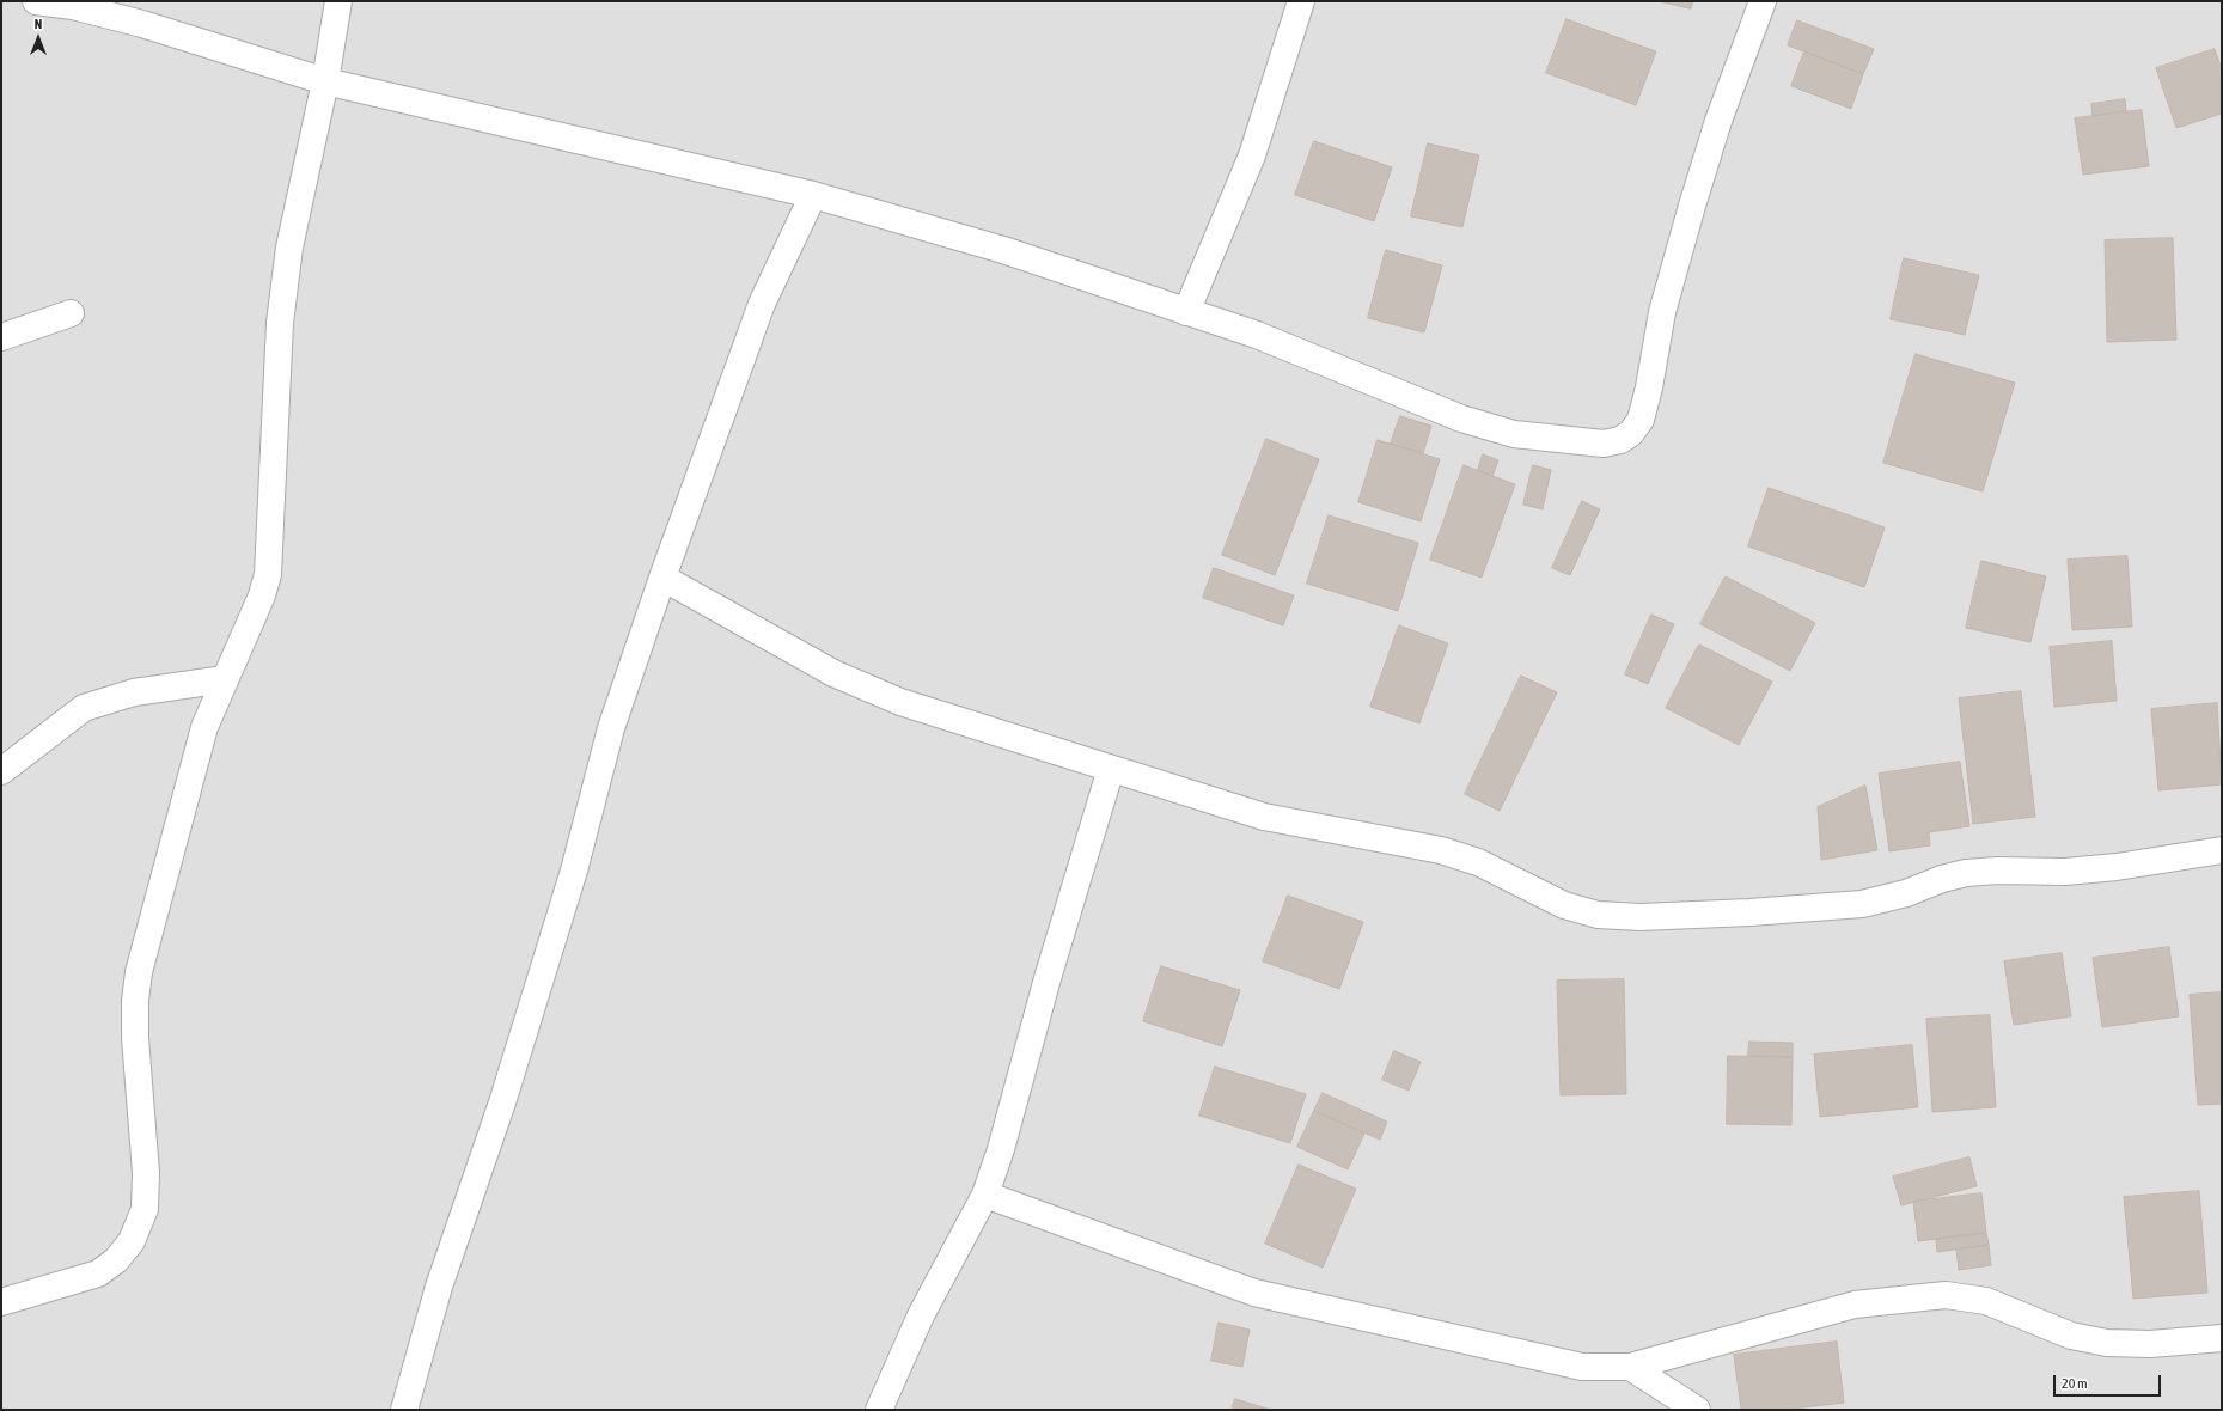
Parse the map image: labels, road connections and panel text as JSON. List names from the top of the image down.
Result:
{
  "scale_bar": "20 m",
  "north": "top"
}
